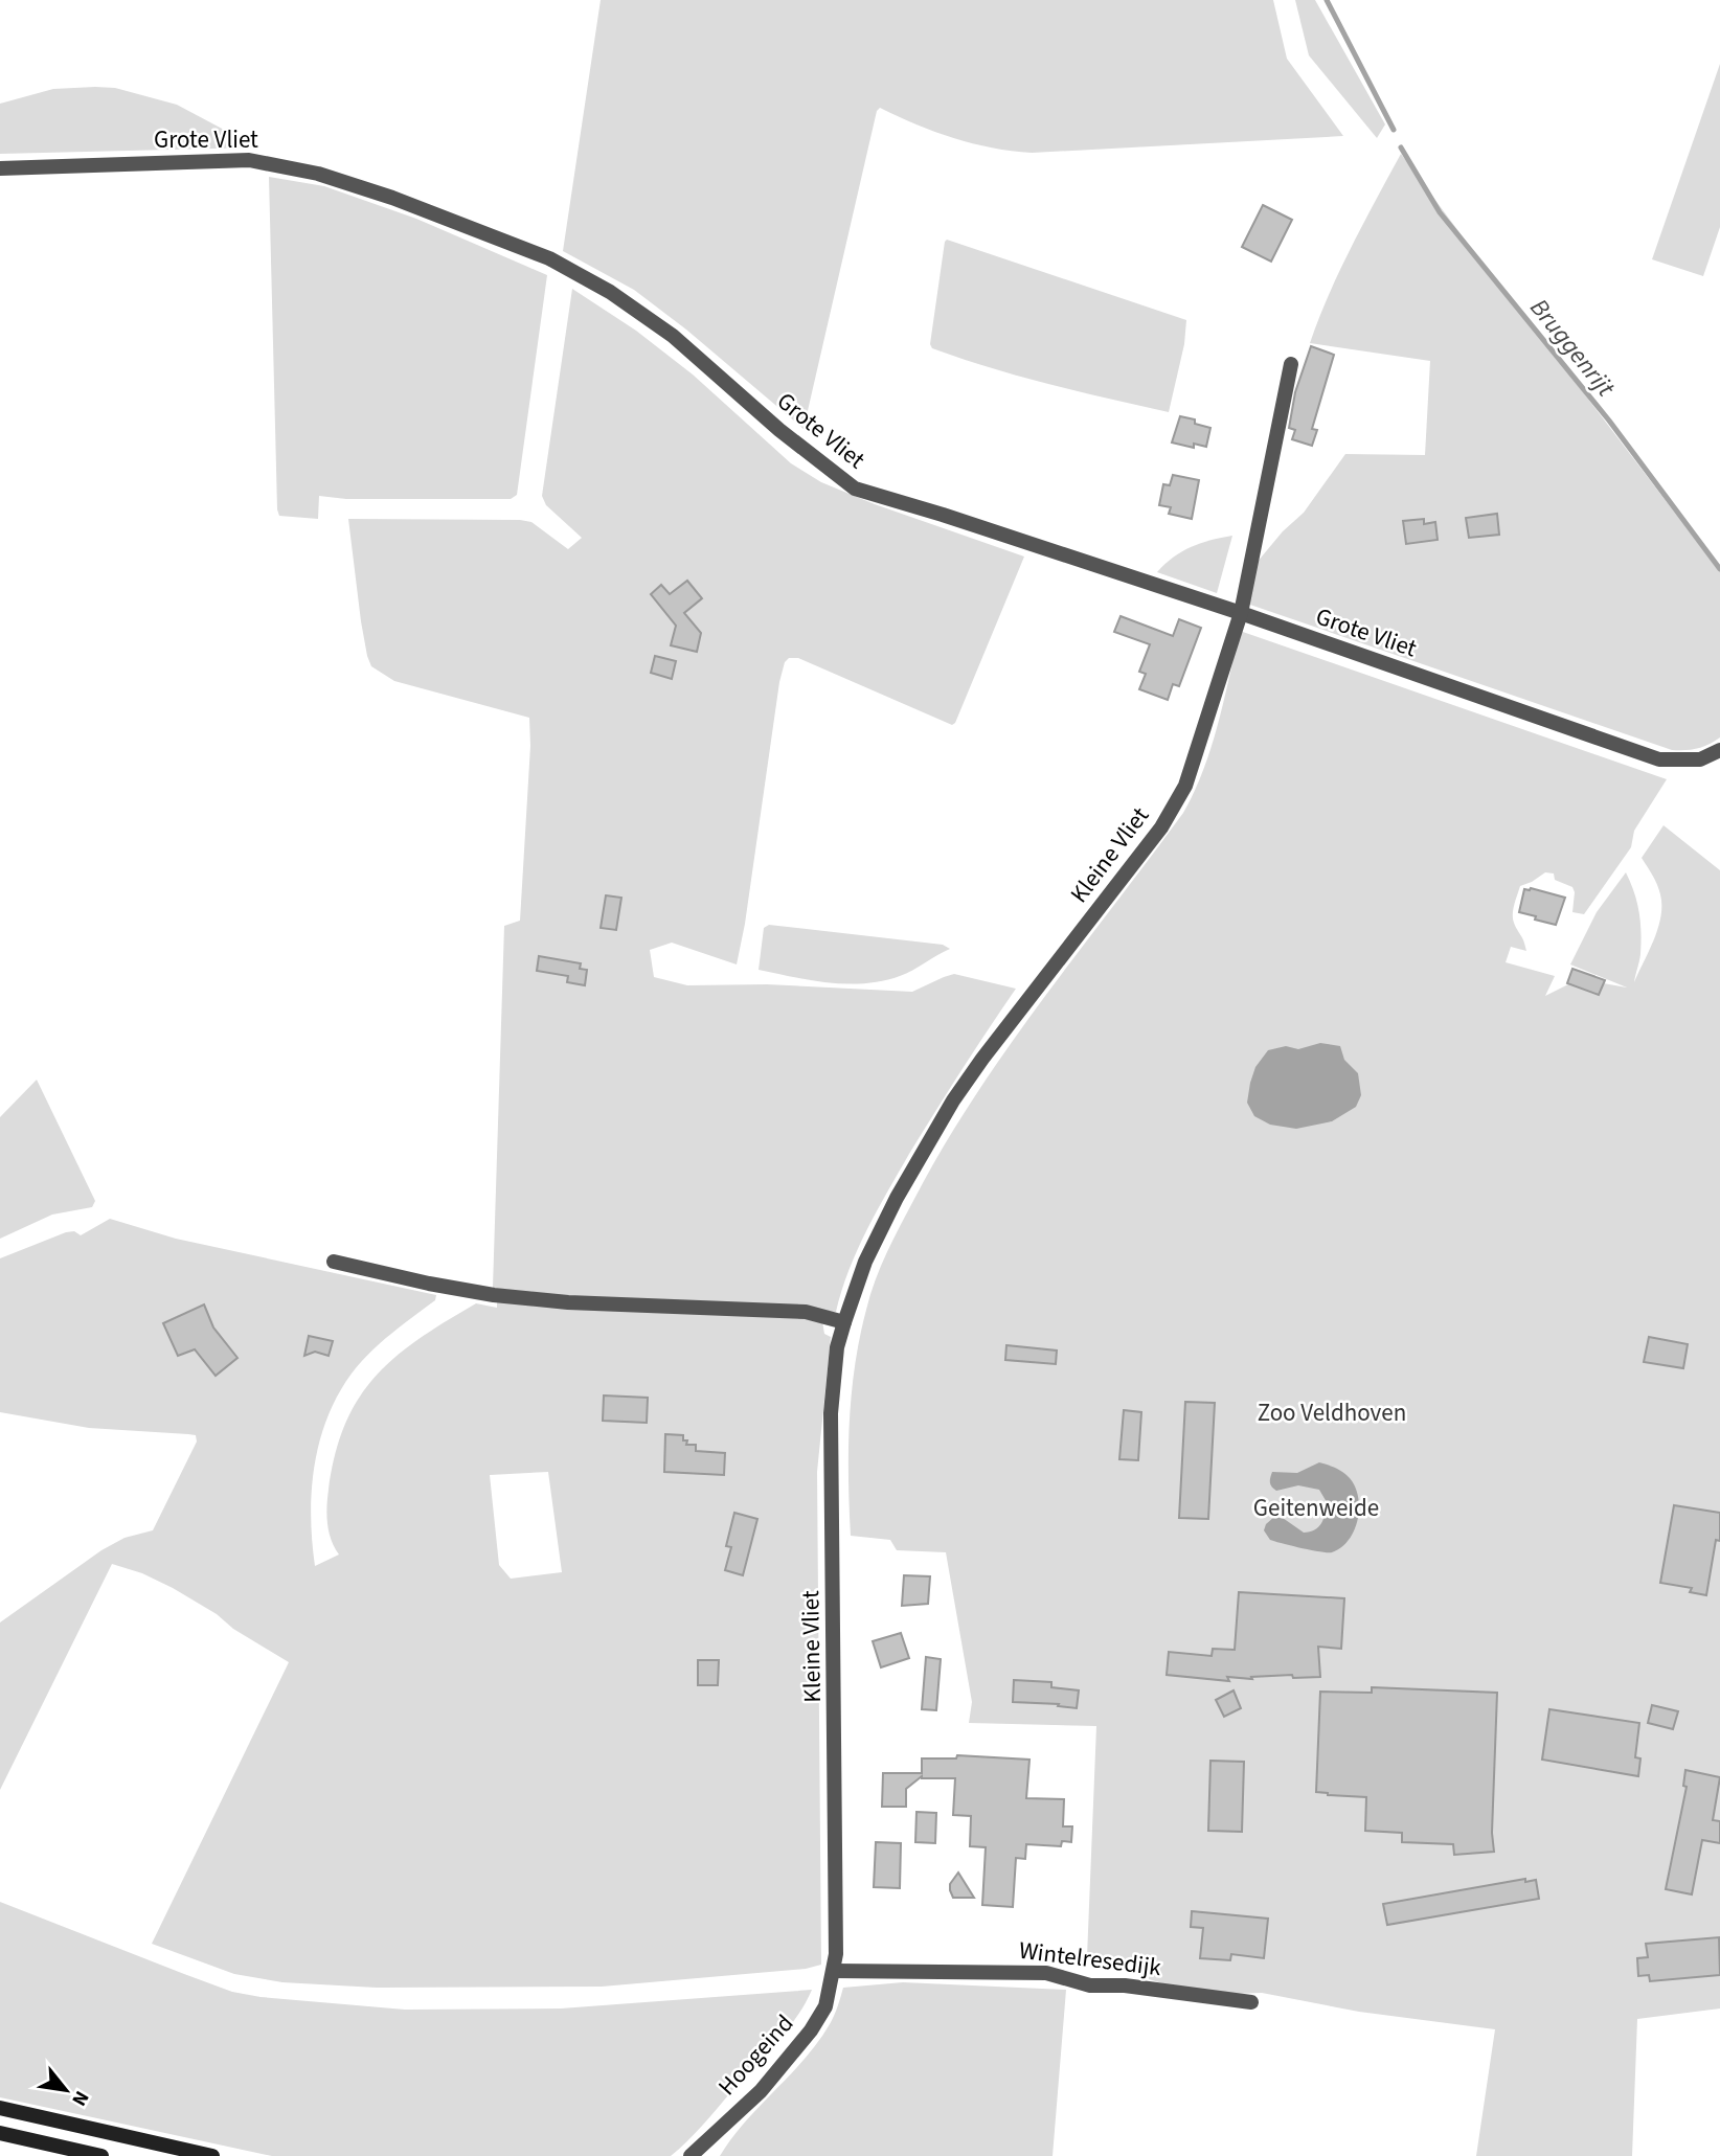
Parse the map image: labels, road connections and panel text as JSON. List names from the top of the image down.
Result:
{
  "streets": {
    "street": [
      "Grote Vliet",
      "Kleine Vliet",
      "Wintelresedijk",
      "Hoogeind"
    ]
  },
  "crossings": [
    ["Grote Vliet", "Kleine Vliet"],
    ["Kleine Vliet", "Wintelresedijk"],
    ["Kleine Vliet", "Hoogeind"],
    ["Wintelresedijk", "Hoogeind"]
  ],
  "water": ["Bruggenrijt"],
  "parks": ["Zoo Veldhoven", "Geitenweide"],
  "north": "bottom right"
}
